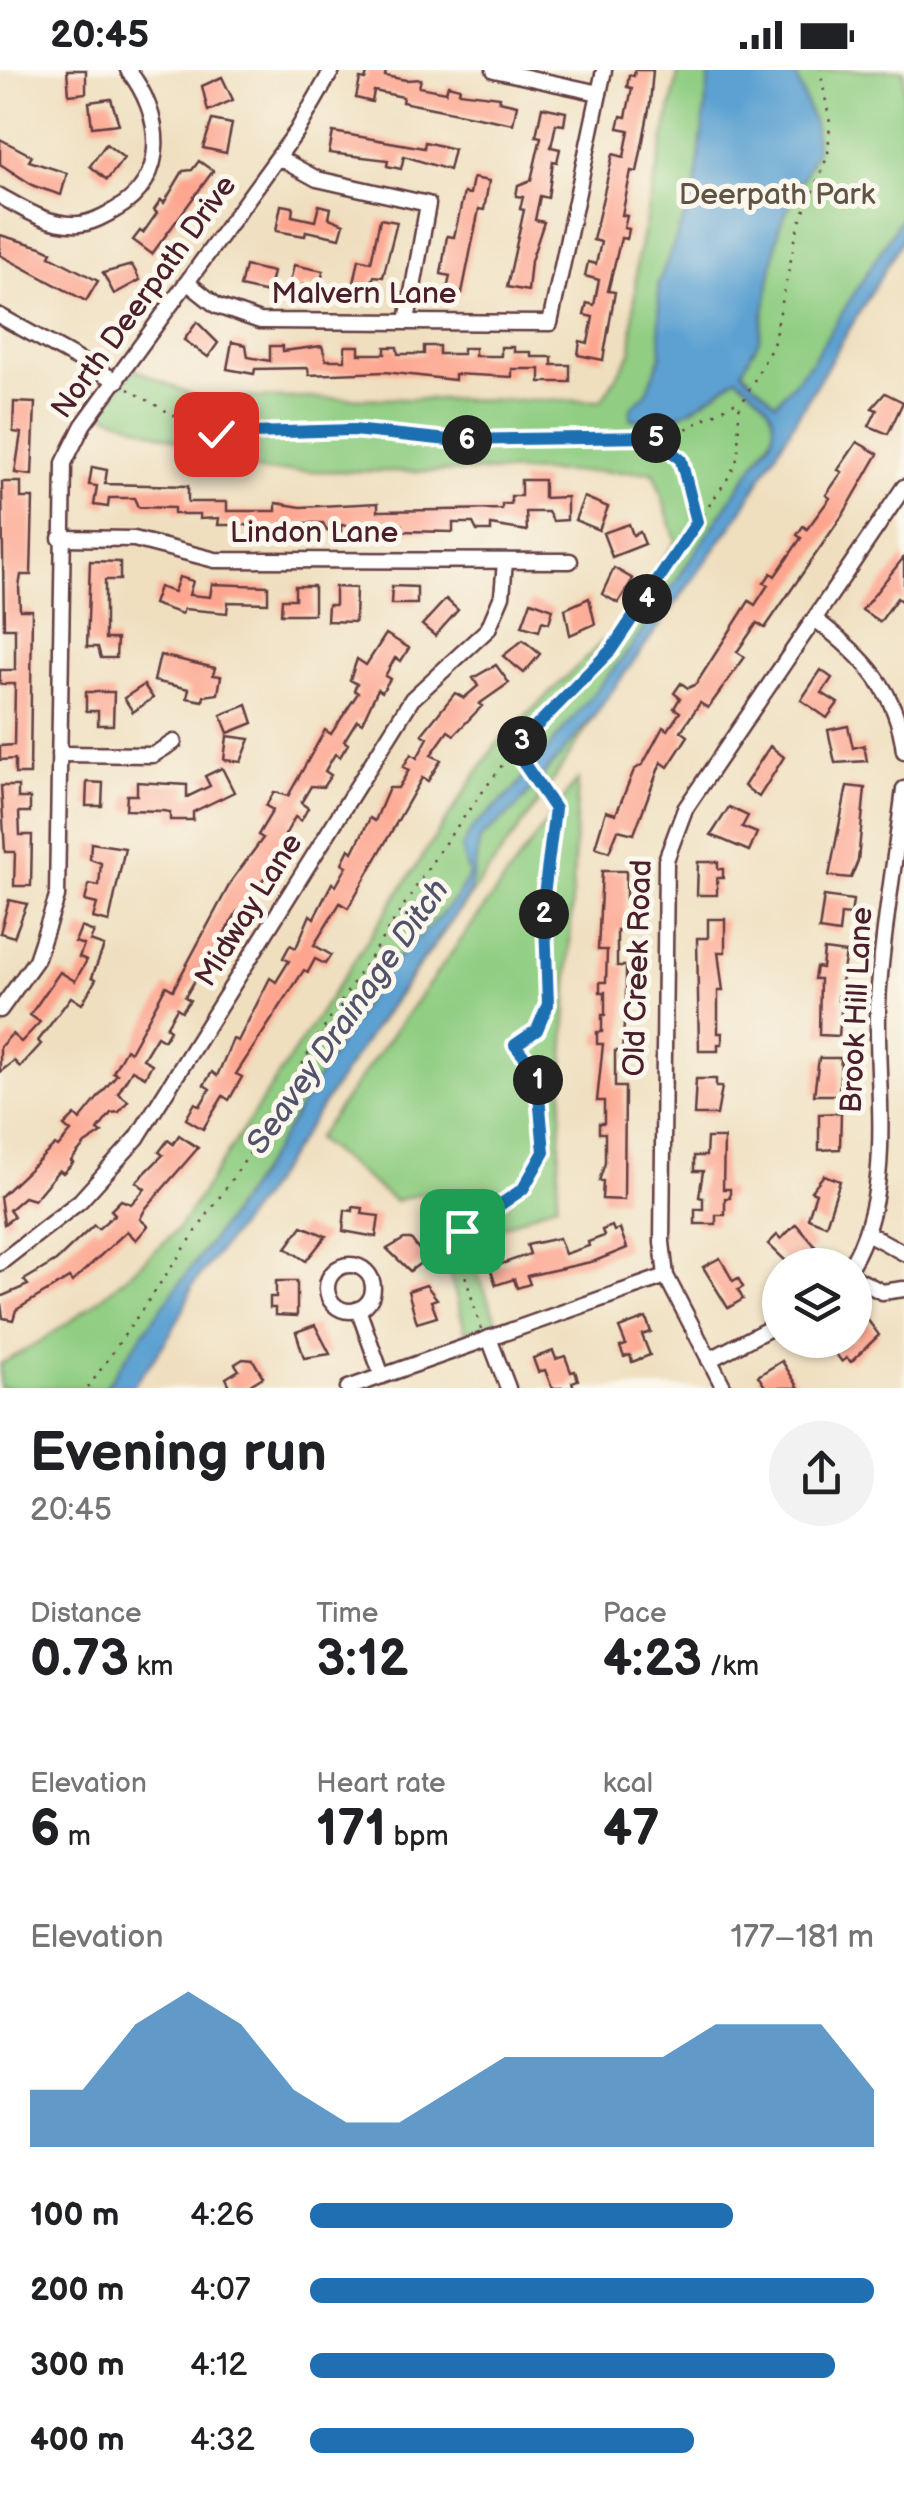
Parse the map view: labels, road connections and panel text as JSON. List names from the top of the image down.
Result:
{
  "streets": {
    "street": [
      "Malvern Lane",
      "North Deerpath Drive",
      "Lindon Lane",
      "Midway Lane",
      "Old Creek Road",
      "Brook Hill Lane"
    ]
  },
  "crossings": [
    ["Malvern Lane", "North Deerpath Drive"],
    ["North Deerpath Drive", "Lindon Lane"],
    ["Lindon Lane", "Midway Lane"]
  ],
  "water": ["Seavey Drainage Ditch"],
  "parks": ["Deerpath Park"],
  "page": {
    "status": "20:45",
    "pins": [
      "5",
      "6",
      "4",
      "3",
      "2",
      "1"
    ],
    "heading": ["Evening run", "20:45"],
    "stats": [
      ["Distance", "0.73 km"],
      ["Time", "3:12"],
      ["Pace", "4:23 /km"],
      ["Elevation", "6 m"],
      ["Heart rate", "171 bpm"],
      ["kcal", "47"]
    ],
    "chart": ["Elevation", "177–181 m"],
    "list": [
      {
        "name": "100 m",
        "note": "4:26"
      },
      {
        "name": "200 m",
        "note": "4:07"
      },
      {
        "name": "300 m",
        "note": "4:12"
      },
      {
        "name": "400 m",
        "note": "4:32"
      }
    ]
  }
}
